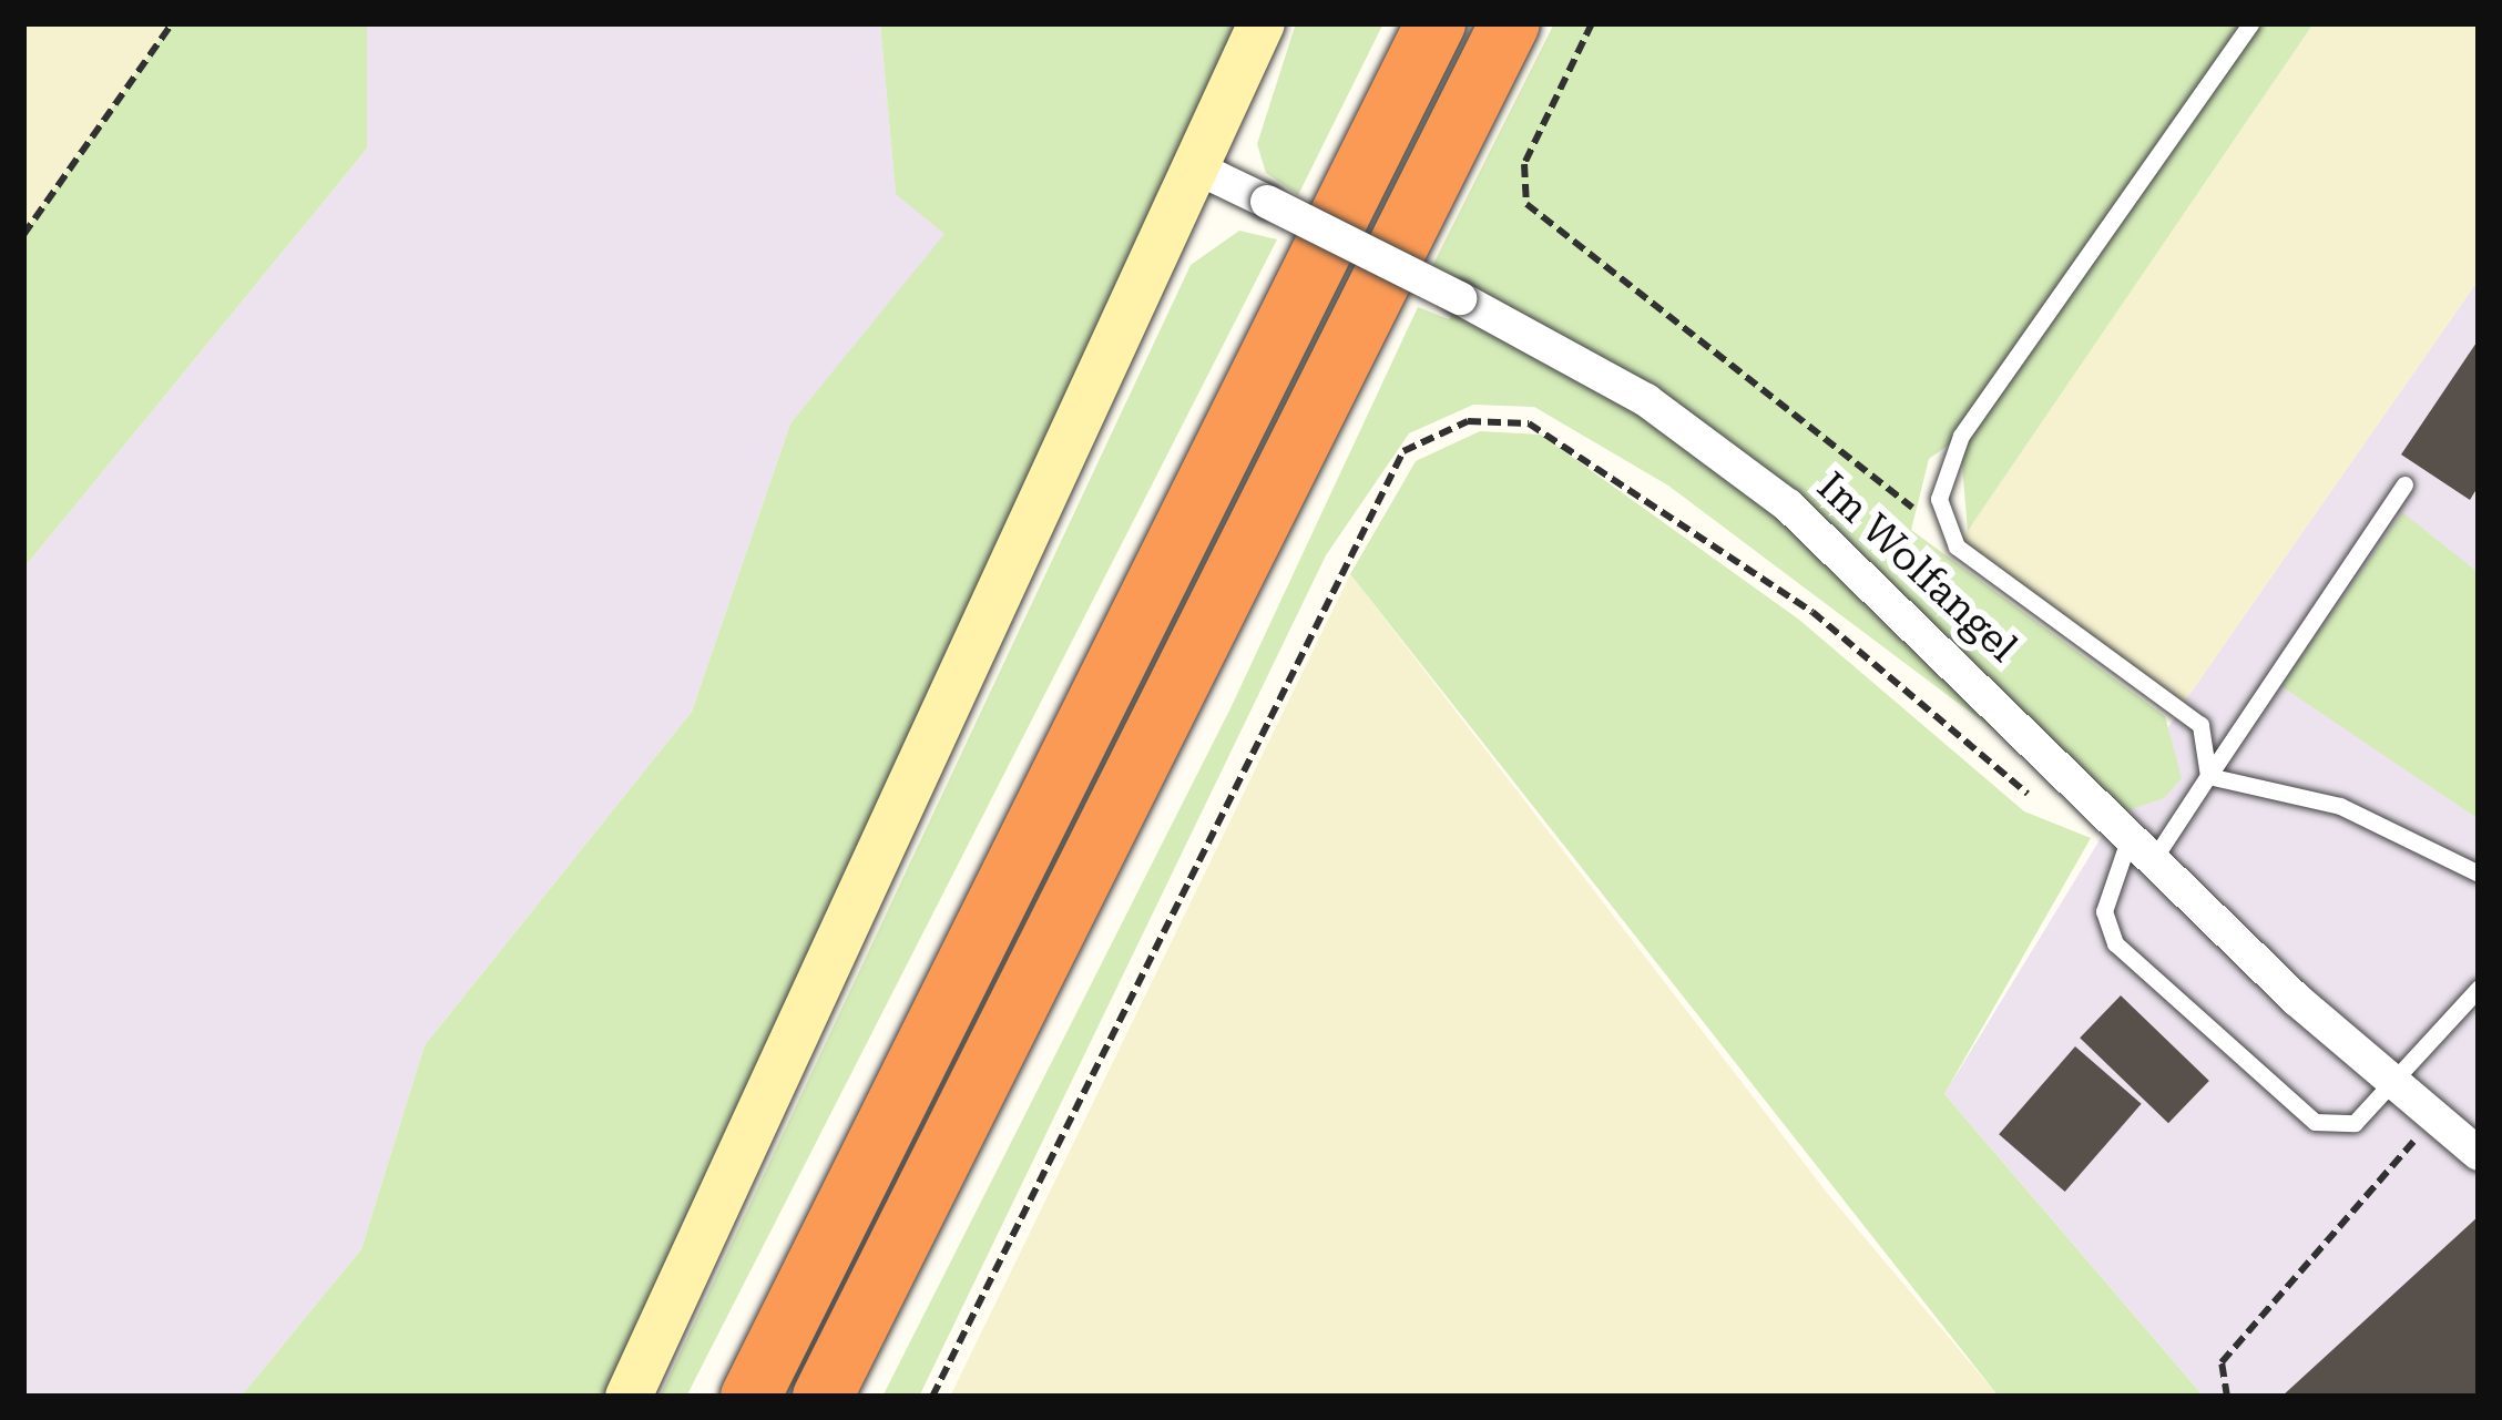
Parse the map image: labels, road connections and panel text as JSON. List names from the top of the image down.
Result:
{
  "streets": {
    "street": ["Im Wolfangel"]
  }
}
